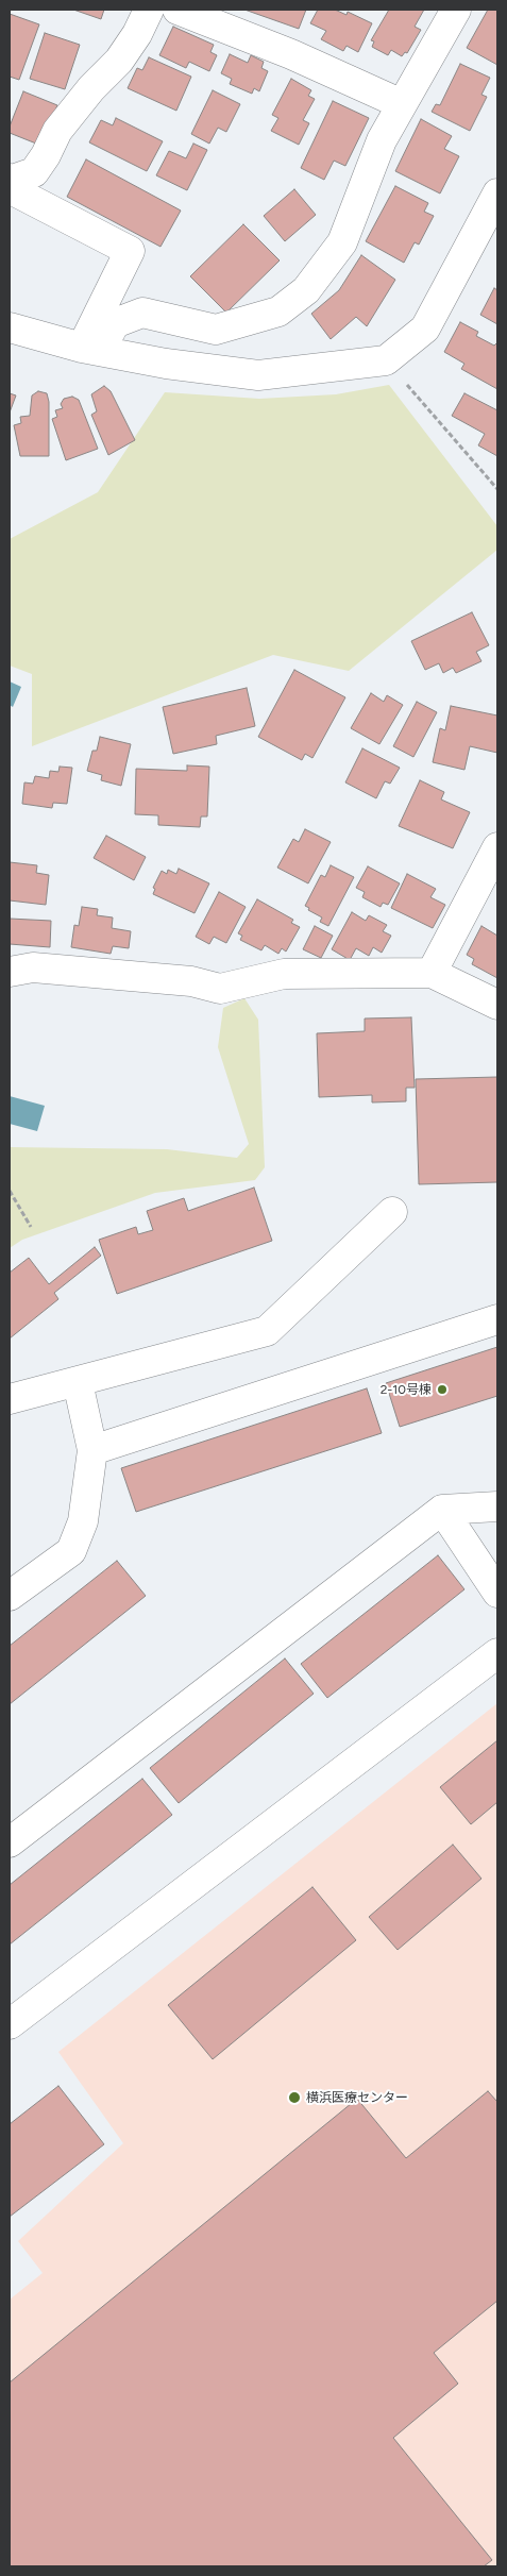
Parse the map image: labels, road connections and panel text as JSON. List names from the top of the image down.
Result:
{
  "places": ["2-10号棟", "横浜医療センター"]
}
